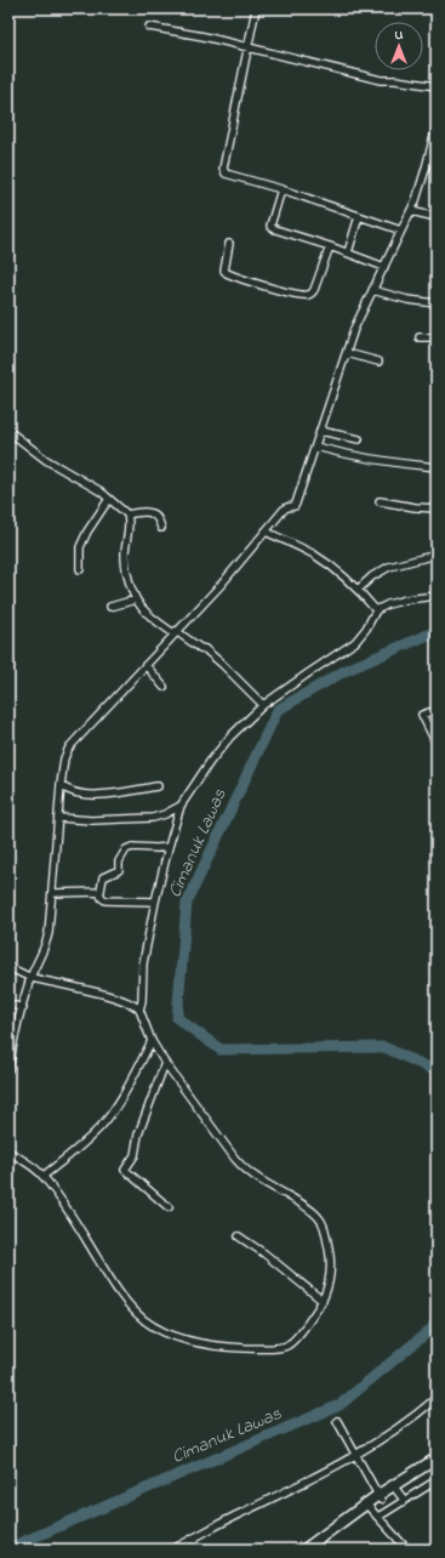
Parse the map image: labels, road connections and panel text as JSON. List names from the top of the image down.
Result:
{
  "water": ["Cimanuk Lawas"],
  "north": "top"
}
